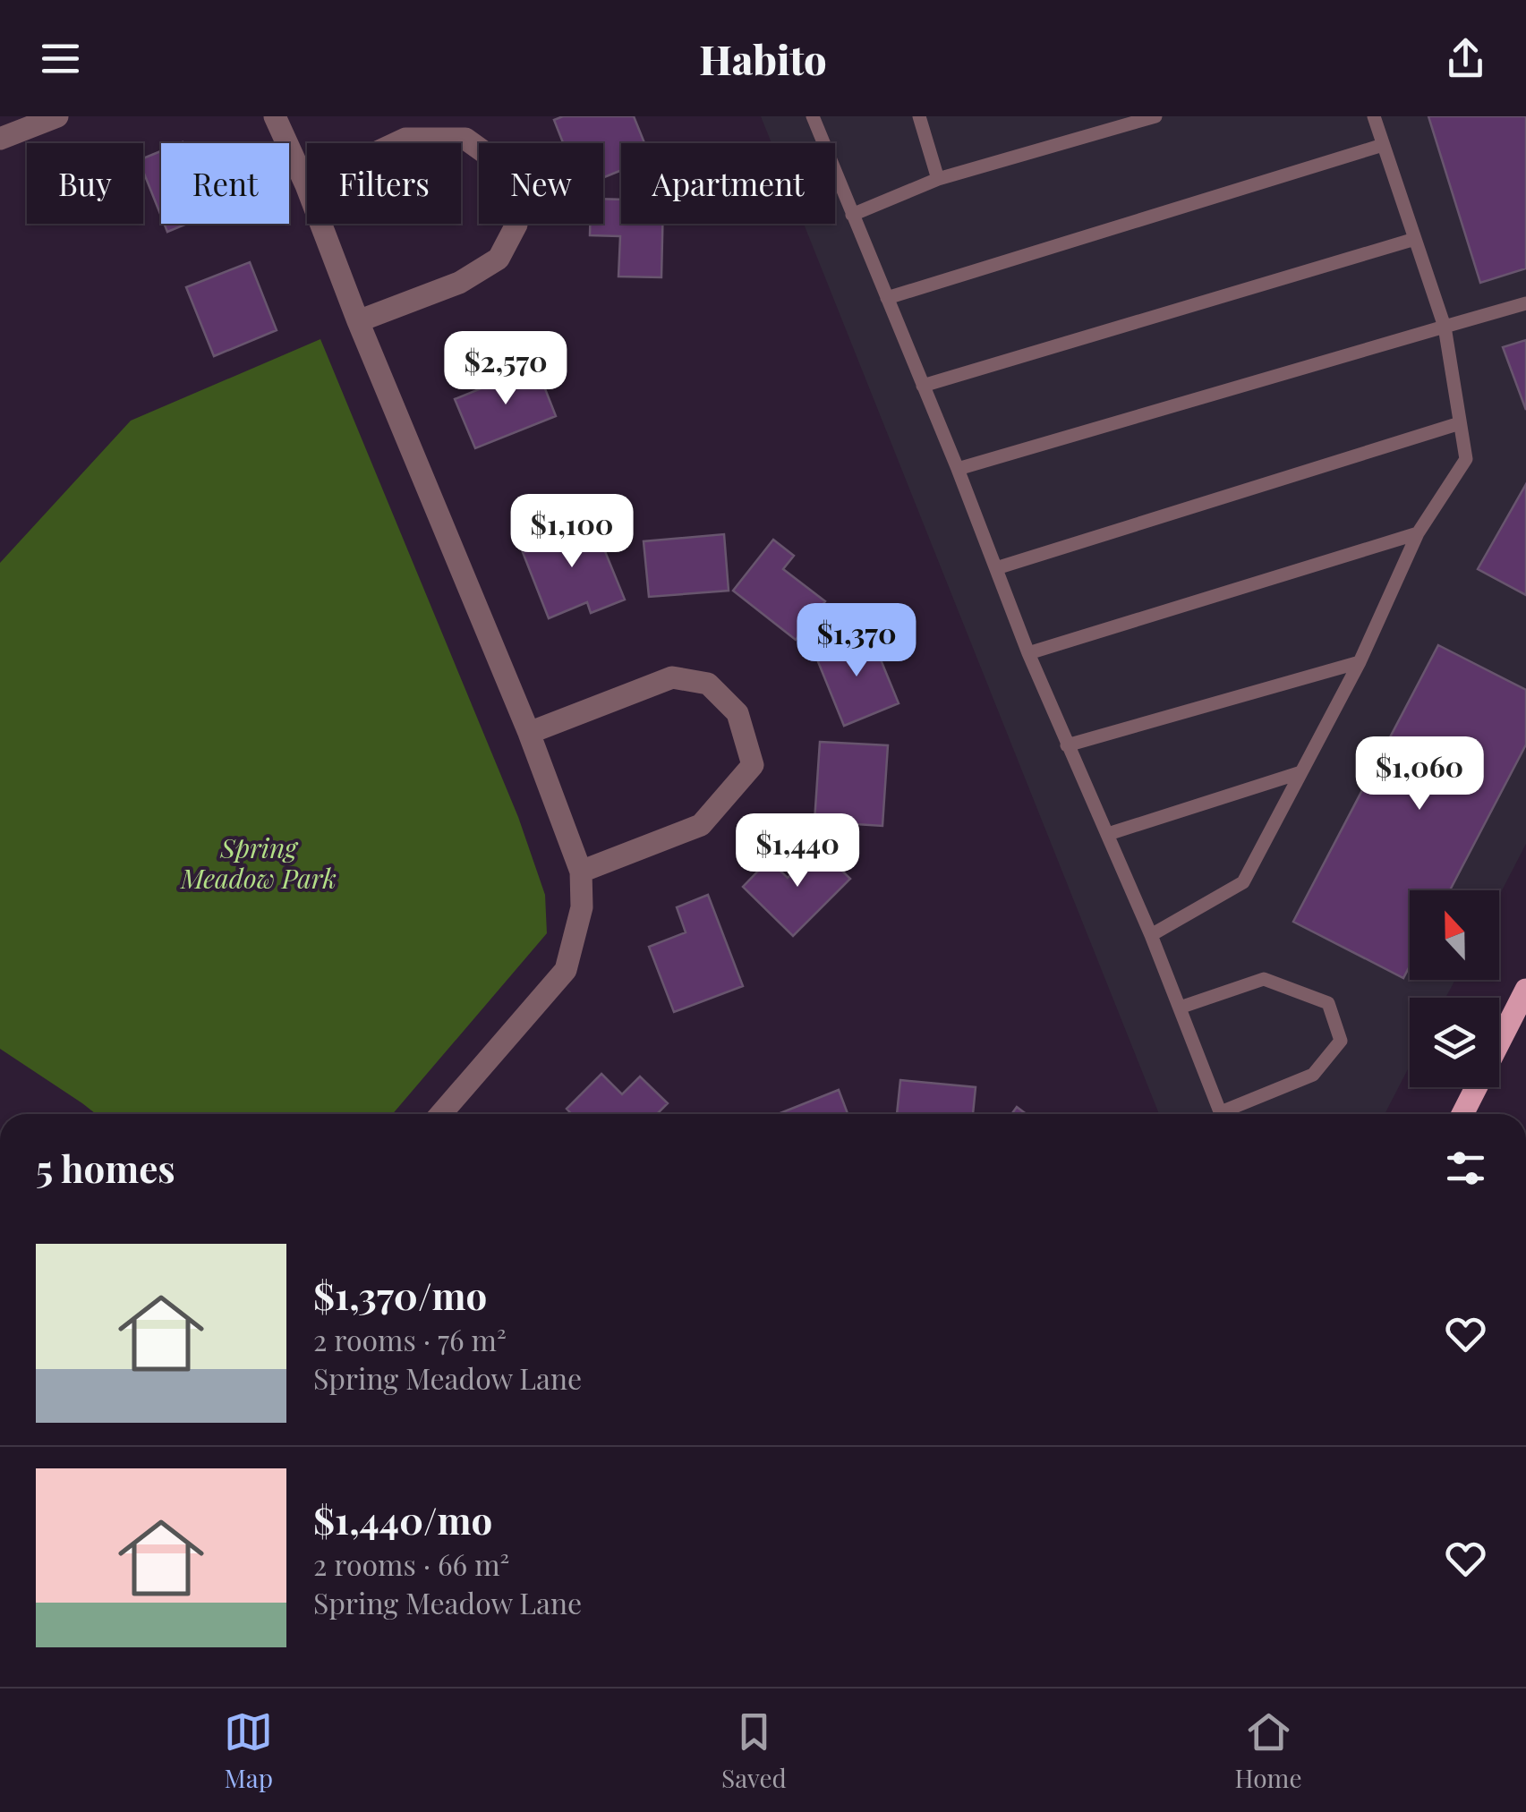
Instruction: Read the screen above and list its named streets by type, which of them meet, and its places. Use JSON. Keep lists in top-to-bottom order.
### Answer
{
  "parks": ["Spring Meadow Park"],
  "north": "top",
  "page": {
    "header": "Habito",
    "chip": [
      "Buy",
      "Rent",
      "Filters",
      "New",
      "Apartment"
    ],
    "price": [
      "$2,570",
      "$1,100",
      "$1,370",
      "$1,060",
      "$1,440"
    ],
    "heading": "5 homes",
    "list": [
      {
        "name": "$1,370/mo",
        "note": "2 rooms · 76 m² · Spring Meadow Lane"
      },
      {
        "name": "$1,440/mo",
        "note": "2 rooms · 66 m² · Spring Meadow Lane"
      }
    ],
    "tabs": ["Map", "Saved", "Home"]
  }
}
